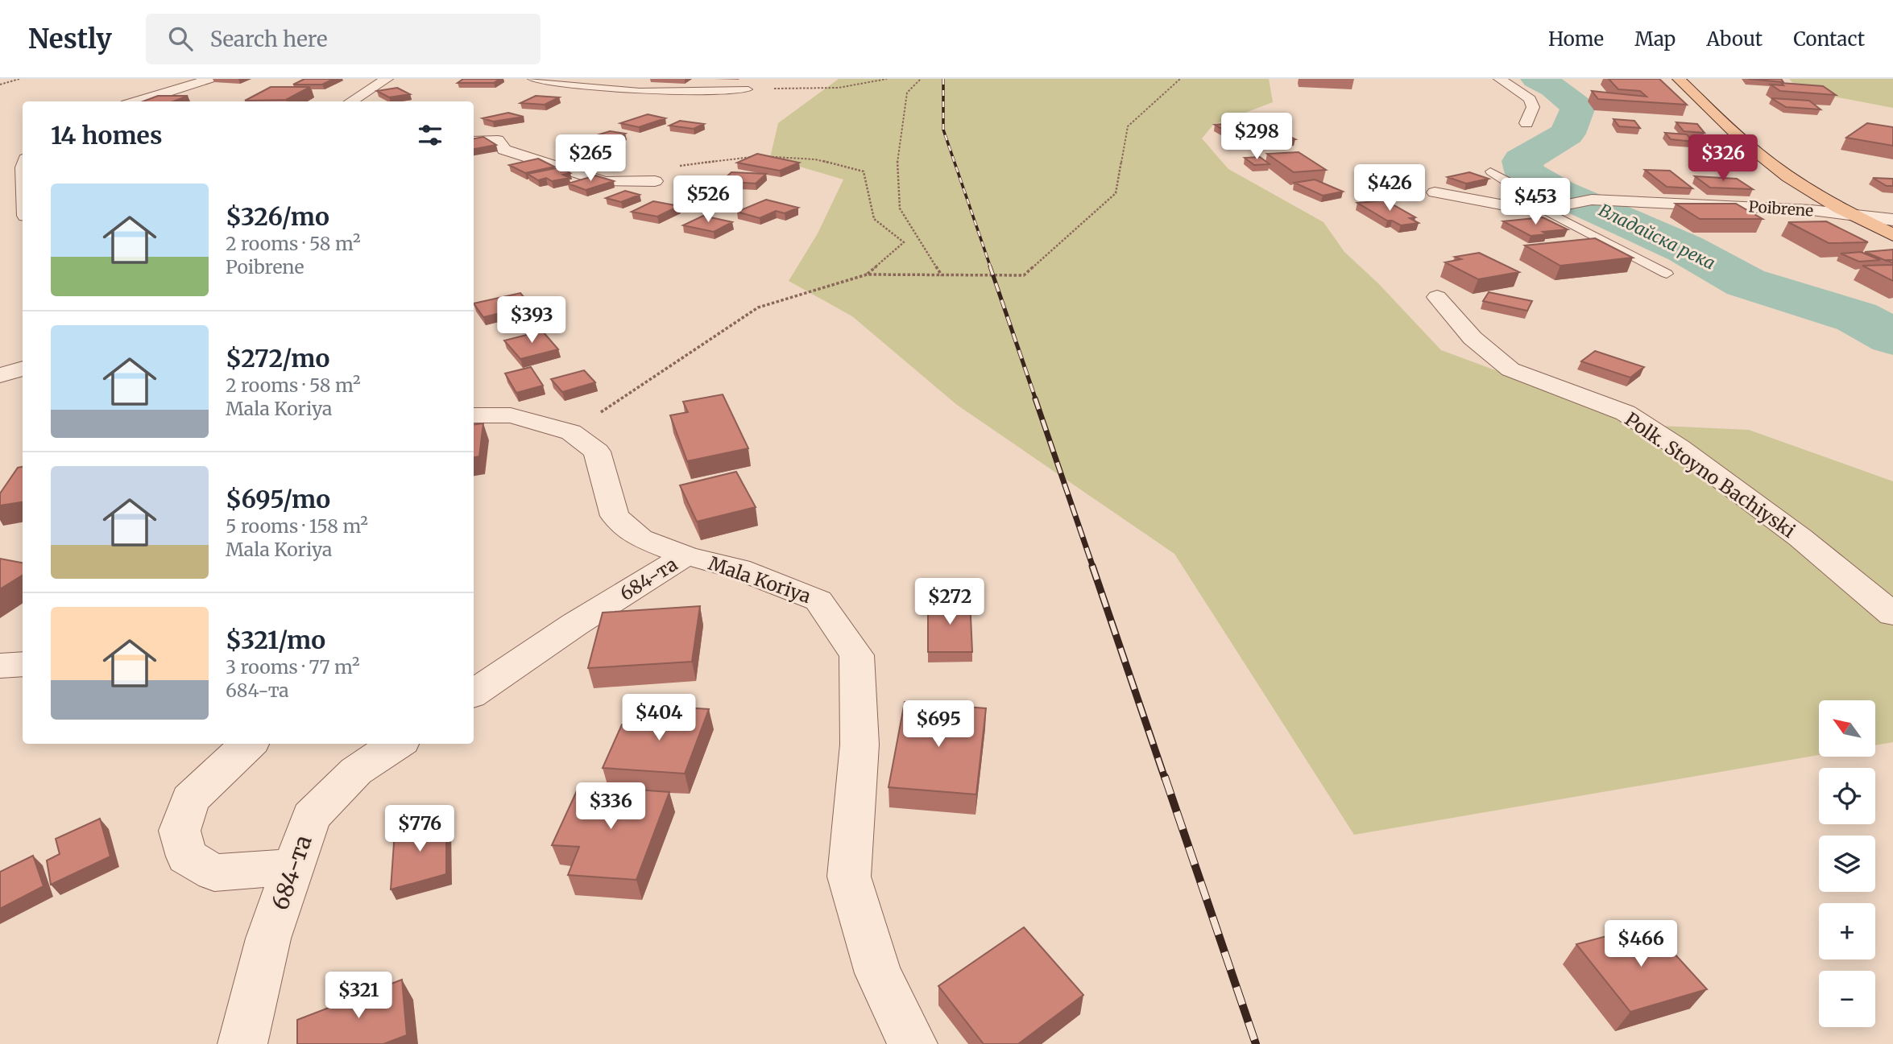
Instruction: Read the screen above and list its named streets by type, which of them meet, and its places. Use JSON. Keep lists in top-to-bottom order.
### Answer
{
  "streets": {
    "street": [
      "Poibrene",
      "Polk. Stoyno Bachiyski",
      "684-та",
      "Mala Koriya"
    ]
  },
  "crossings": [
    ["684-та", "Mala Koriya"]
  ],
  "water": ["Владайска река"],
  "north": "top left",
  "page": {
    "header": "Nestly",
    "search": "Search here",
    "nav": [
      "Home",
      "Map",
      "About",
      "Contact"
    ],
    "heading": "14 homes",
    "price": [
      "$298",
      "$265",
      "$326",
      "$426",
      "$526",
      "$453",
      "$393",
      "$272",
      "$404",
      "$695",
      "$336",
      "$776",
      "$466",
      "$321"
    ],
    "list": [
      {
        "name": "$326/mo",
        "note": "2 rooms · 58 m² · Poibrene"
      },
      {
        "name": "$272/mo",
        "note": "2 rooms · 58 m² · Mala Koriya"
      },
      {
        "name": "$695/mo",
        "note": "5 rooms · 158 m² · Mala Koriya"
      },
      {
        "name": "$321/mo",
        "note": "3 rooms · 77 m² · 684-та"
      }
    ],
    "map_buttons": ["+", "−"]
  }
}
